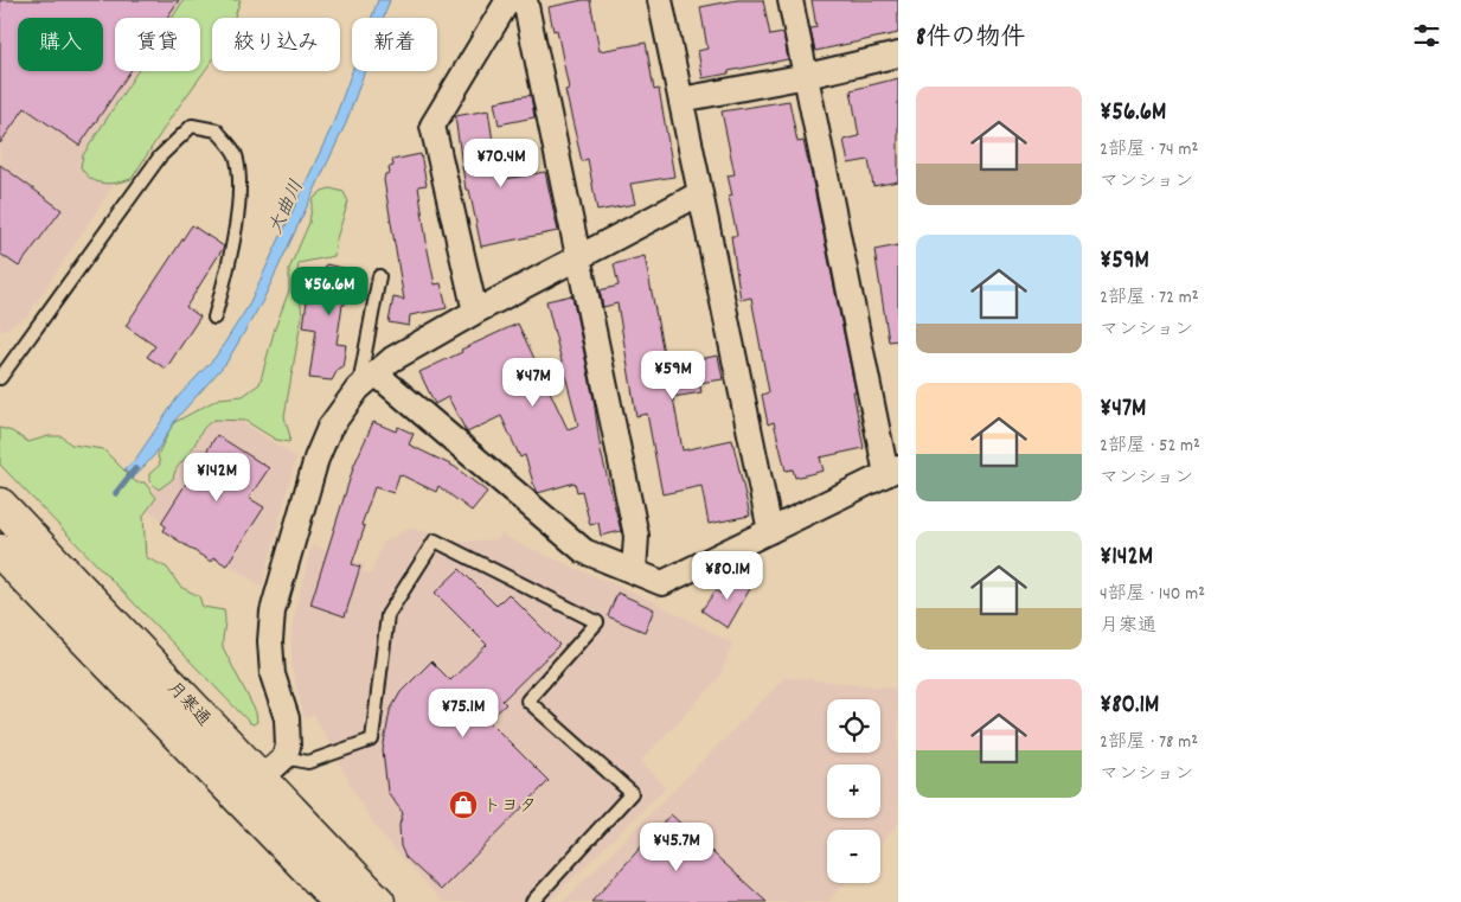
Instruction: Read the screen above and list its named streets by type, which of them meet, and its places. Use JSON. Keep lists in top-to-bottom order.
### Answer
{
  "streets": {
    "highway": ["月寒通"]
  },
  "water": ["大曲川"],
  "places": {
    "shop": ["トヨタ"]
  },
  "page": {
    "heading": "8件の物件",
    "chip": [
      "購入",
      "賃貸",
      "絞り込み",
      "新着"
    ],
    "list": [
      {
        "name": "¥56.6M",
        "note": "2部屋 · 74 m² · マンション"
      },
      {
        "name": "¥59M",
        "note": "2部屋 · 72 m² · マンション"
      },
      {
        "name": "¥47M",
        "note": "2部屋 · 52 m² · マンション"
      },
      {
        "name": "¥142M",
        "note": "4部屋 · 140 m² · 月寒通"
      },
      {
        "name": "¥80.1M",
        "note": "2部屋 · 78 m² · マンション"
      }
    ],
    "price": [
      "¥70.4M",
      "¥56.6M",
      "¥59M",
      "¥47M",
      "¥142M",
      "¥80.1M",
      "¥75.1M",
      "¥45.7M"
    ],
    "map_buttons": ["+", "−"]
  }
}
